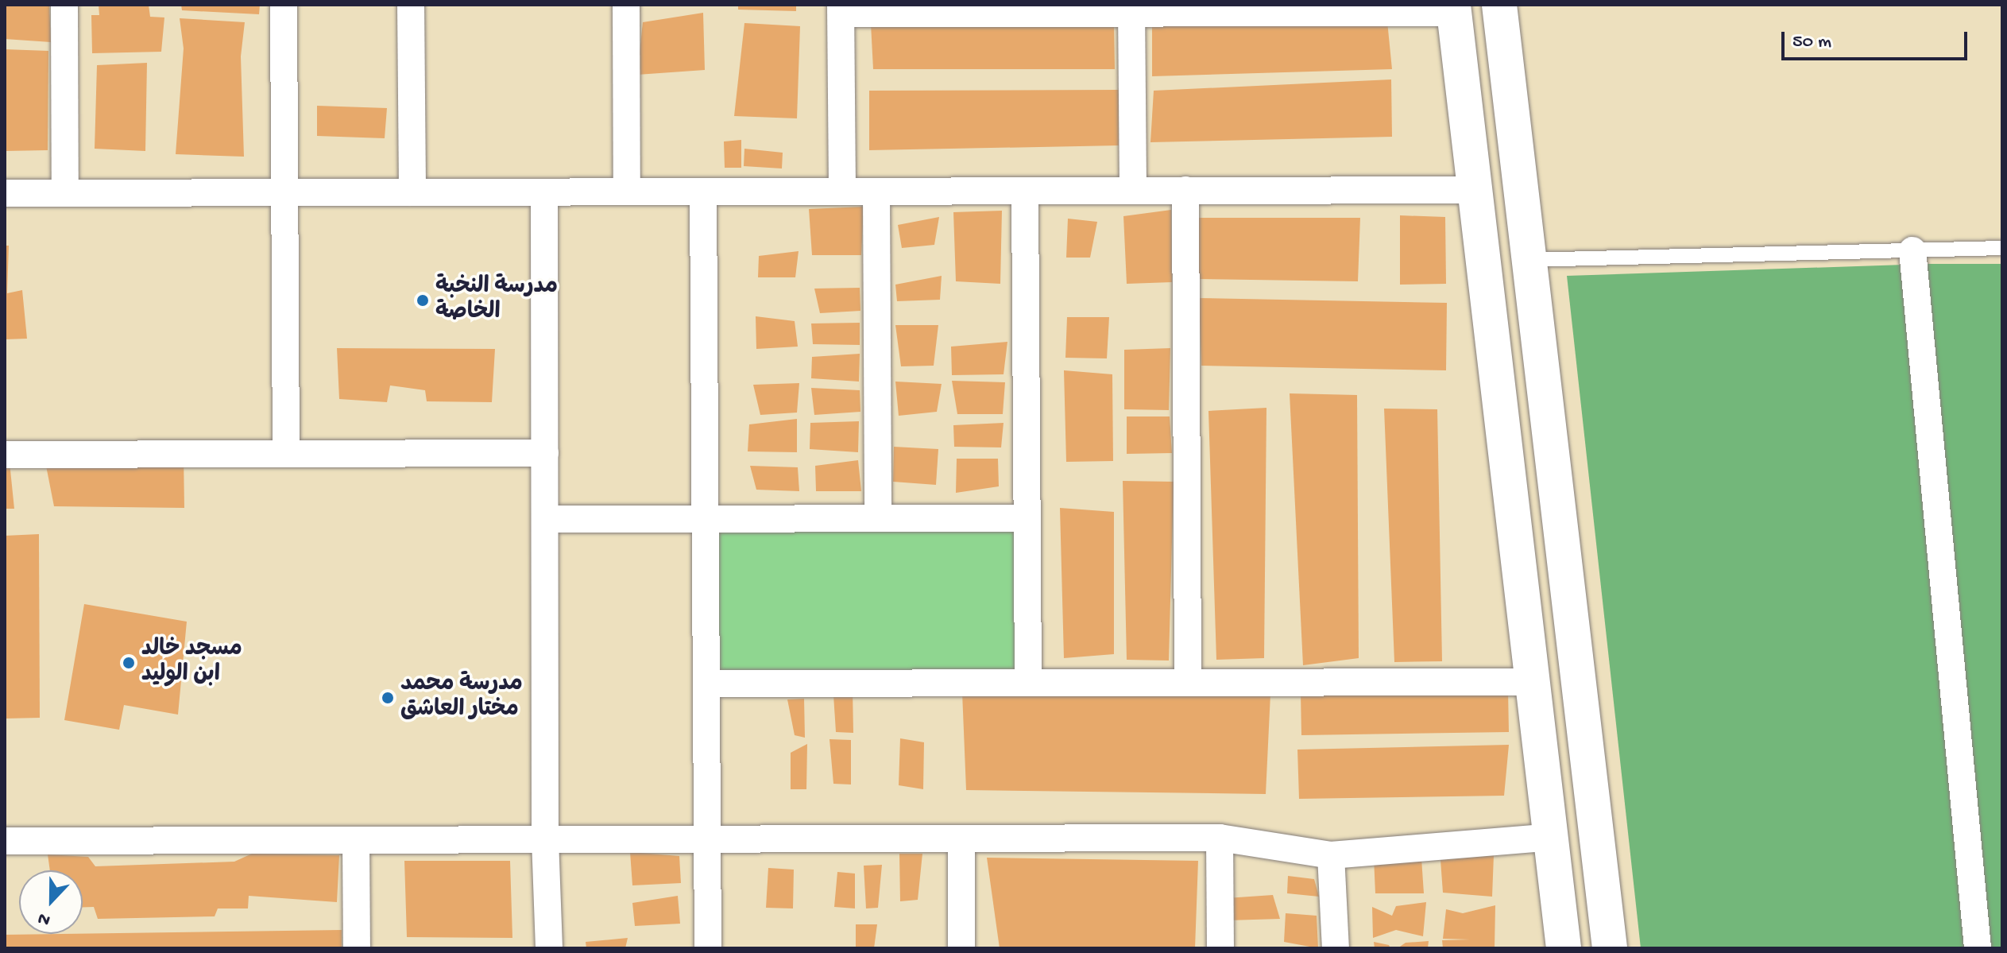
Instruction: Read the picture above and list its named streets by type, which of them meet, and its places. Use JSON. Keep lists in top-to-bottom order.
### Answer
{
  "places": ["مدرسة النخبة الخاصة", "مسجد خالد ابن الوليد", "مدرسة محمد مختار العاشق"],
  "scale_bar": "50 m",
  "north": "bottom"
}
